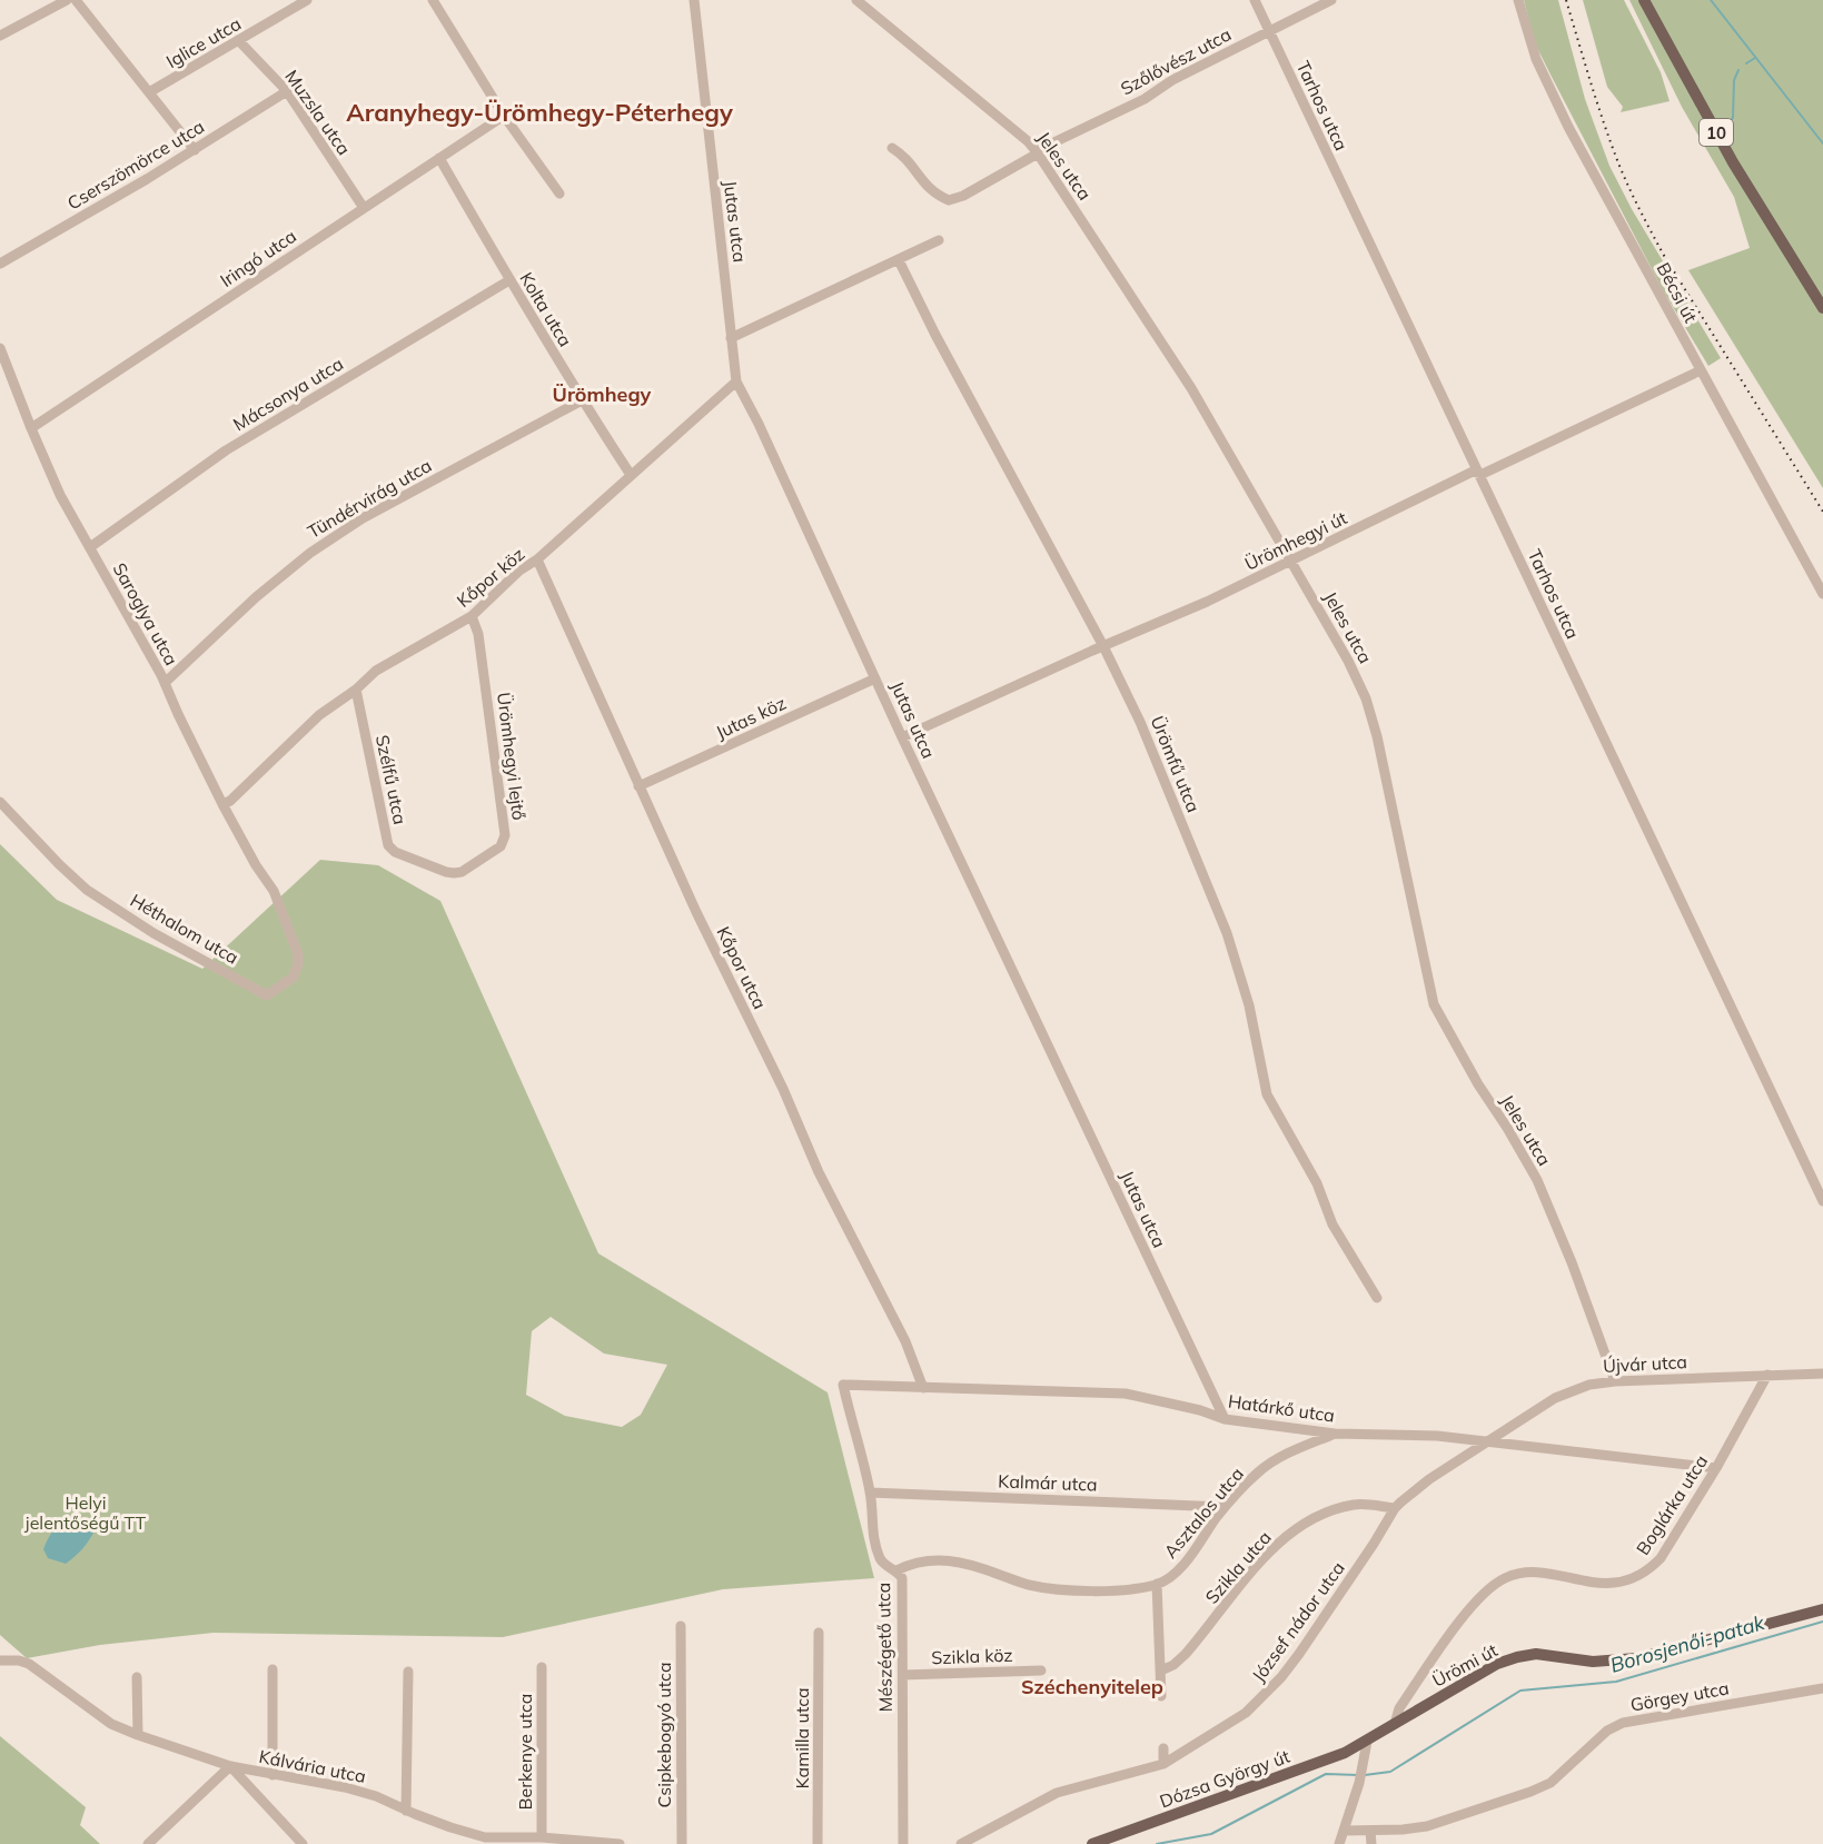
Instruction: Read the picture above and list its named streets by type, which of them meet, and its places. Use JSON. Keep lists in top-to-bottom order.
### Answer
{
  "streets": {
    "main road": ["10", "Ürömi út", "Dózsa György út"],
    "street": [
      "Iglice utca",
      "Szőlővész utca",
      "Tarhos utca",
      "Muzsla utca",
      "Cserszömörce utca",
      "Jeles utca",
      "Jutas utca",
      "Iringó utca",
      "Bécsi út",
      "Kolta utca",
      "Mácsonya utca",
      "Tündérvirág utca",
      "Ürömhegyi út",
      "Kőpor köz",
      "Saroglya utca",
      "Jutas köz",
      "Ürömhegyi lejtő",
      "Ürömfű utca",
      "Szélfű utca",
      "Héthalom utca",
      "Kőpor utca",
      "Újvár utca",
      "Határkő utca",
      "Kalmár utca",
      "Boglárka utca",
      "Asztalos utca",
      "Szikla utca",
      "József nádor utca",
      "Mészégető utca",
      "Szikla köz",
      "Görgey utca",
      "Csipkebogyó utca",
      "Kamilla utca",
      "Berkenye utca",
      "Kálvária utca"
    ]
  },
  "crossings": [
    ["Iglice utca", "Muzsla utca"],
    ["Szőlővész utca", "Tarhos utca"],
    ["Szőlővész utca", "Jeles utca"],
    ["Tarhos utca", "Ürömhegyi út"],
    ["Muzsla utca", "Cserszömörce utca"],
    ["Muzsla utca", "Iringó utca"],
    ["Jeles utca", "Ürömhegyi út"],
    ["Jeles utca", "Újvár utca"],
    ["Jutas utca", "Ürömhegyi út"],
    ["Jutas utca", "Kőpor köz"],
    ["Jutas utca", "Jutas köz"],
    ["Jutas utca", "Határkő utca"],
    ["Iringó utca", "Kolta utca"],
    ["Iringó utca", "Saroglya utca"],
    ["Bécsi út", "Ürömhegyi út"],
    ["Kolta utca", "Mácsonya utca"],
    ["Kolta utca", "Tündérvirág utca"],
    ["Kolta utca", "Kőpor köz"],
    ["Mácsonya utca", "Saroglya utca"],
    ["Tündérvirág utca", "Saroglya utca"],
    ["Ürömhegyi út", "Ürömfű utca"],
    ["Kőpor köz", "Saroglya utca"],
    ["Kőpor köz", "Ürömhegyi lejtő"],
    ["Kőpor köz", "Szélfű utca"],
    ["Kőpor köz", "Kőpor utca"],
    ["Saroglya utca", "Héthalom utca"],
    ["Jutas köz", "Kőpor utca"],
    ["Ürömhegyi lejtő", "Szélfű utca"],
    ["Kőpor utca", "Határkő utca"],
    ["Újvár utca", "Határkő utca"],
    ["Újvár utca", "Boglárka utca"],
    ["Újvár utca", "József nádor utca"],
    ["Határkő utca", "Boglárka utca"],
    ["Határkő utca", "Asztalos utca"],
    ["Határkő utca", "József nádor utca"],
    ["Határkő utca", "Mészégető utca"],
    ["Kalmár utca", "Asztalos utca"],
    ["Kalmár utca", "Mészégető utca"],
    ["Boglárka utca", "Ürömi út"],
    ["Asztalos utca", "Mészégető utca"],
    ["Szikla utca", "József nádor utca"],
    ["Mészégető utca", "Szikla köz"],
    ["Ürömi út", "Dózsa György út"],
    ["Berkenye utca", "Kálvária utca"]
  ],
  "districts": ["Aranyhegy-Ürömhegy-Péterhegy", "Ürömhegy", "Széchenyitelep"],
  "water": ["Borosjenői-patak"],
  "parks": ["Helyi jelentőségű TT"]
}
